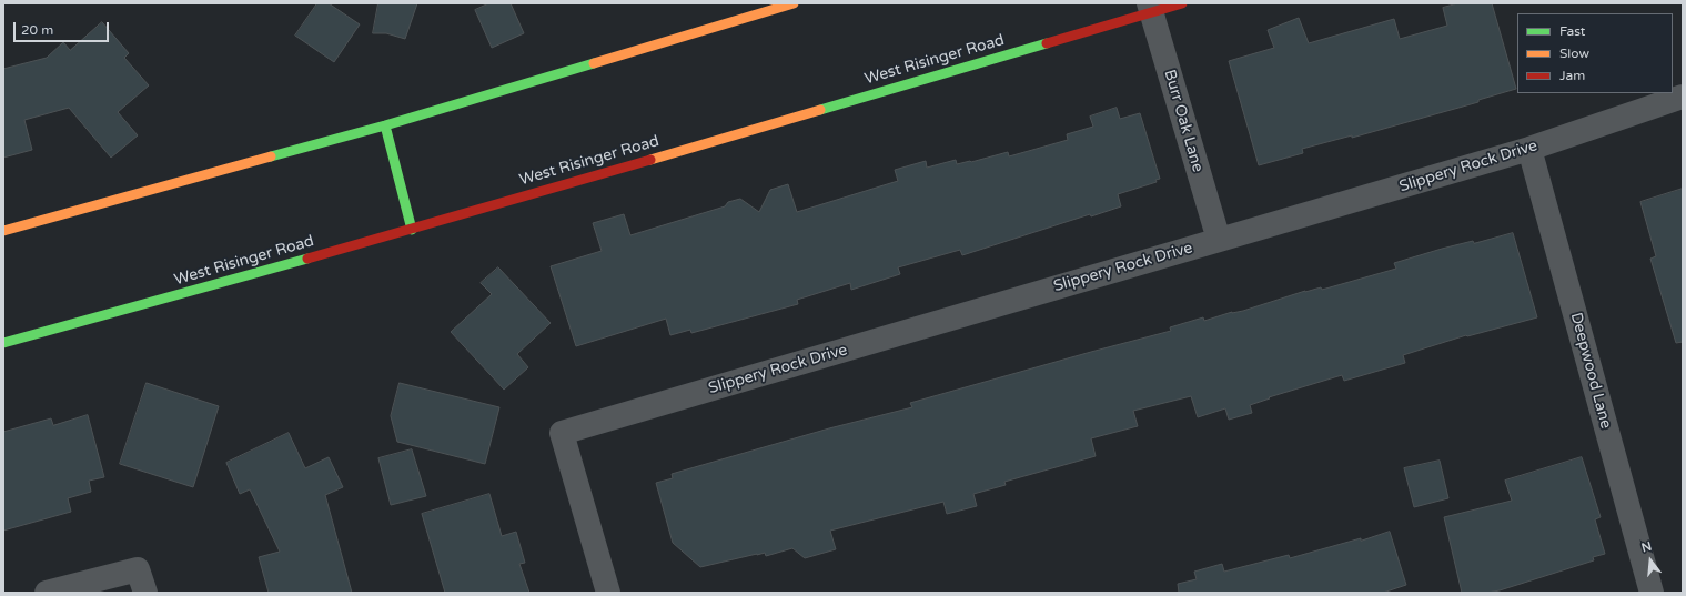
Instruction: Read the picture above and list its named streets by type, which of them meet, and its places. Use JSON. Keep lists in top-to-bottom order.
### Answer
{
  "streets": {
    "main road": ["West Risinger Road"],
    "street": ["Burr Oak Lane", "Slippery Rock Drive", "Deepwood Lane"]
  },
  "crossings": [
    ["West Risinger Road", "Burr Oak Lane"],
    ["Burr Oak Lane", "Slippery Rock Drive"],
    ["Slippery Rock Drive", "Deepwood Lane"]
  ],
  "legend": ["Fast", "Slow", "Jam"],
  "scale_bar": "20 m",
  "north": "top"
}
